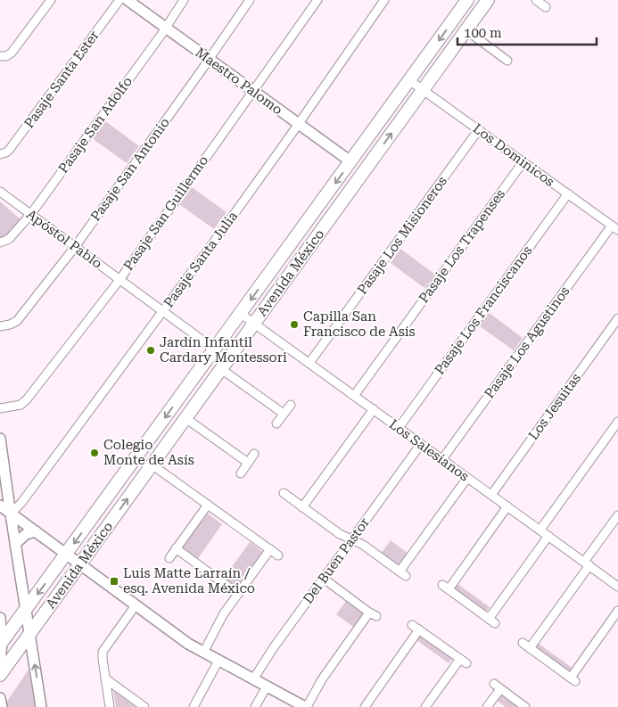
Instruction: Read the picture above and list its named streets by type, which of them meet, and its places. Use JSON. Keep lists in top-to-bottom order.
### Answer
{
  "streets": {
    "main road": ["Avenida México"],
    "street": [
      "Pasaje Santa Ester",
      "Maestro Palomo",
      "Pasaje San Adolfo",
      "Los Dominicos",
      "Pasaje San Antonio",
      "Pasaje San Guillermo",
      "Pasaje Los Misioneros",
      "Apóstol Pablo",
      "Pasaje Los Trapenses",
      "Pasaje Santa Julia",
      "Pasaje Los Franciscanos",
      "Pasaje Los Agustinos",
      "Los Jesuitas",
      "Los Salesianos",
      "Del Buen Pastor"
    ]
  },
  "crossings": [
    ["Maestro Palomo", "Pasaje San Adolfo"],
    ["Maestro Palomo", "Pasaje San Antonio"],
    ["Maestro Palomo", "Pasaje San Guillermo"],
    ["Maestro Palomo", "Pasaje Santa Julia"],
    ["Maestro Palomo", "Avenida México"],
    ["Pasaje San Adolfo", "Apóstol Pablo"],
    ["Los Dominicos", "Pasaje Los Misioneros"],
    ["Los Dominicos", "Pasaje Los Trapenses"],
    ["Los Dominicos", "Avenida México"],
    ["Los Dominicos", "Pasaje Los Franciscanos"],
    ["Los Dominicos", "Pasaje Los Agustinos"],
    ["Pasaje San Antonio", "Apóstol Pablo"],
    ["Pasaje San Guillermo", "Apóstol Pablo"],
    ["Pasaje Los Misioneros", "Los Salesianos"],
    ["Apóstol Pablo", "Pasaje Santa Julia"],
    ["Apóstol Pablo", "Avenida México"],
    ["Pasaje Los Trapenses", "Los Salesianos"],
    ["Avenida México", "Los Salesianos"],
    ["Pasaje Los Franciscanos", "Los Salesianos"],
    ["Pasaje Los Agustinos", "Los Salesianos"],
    ["Los Jesuitas", "Los Salesianos"],
    ["Los Salesianos", "Del Buen Pastor"]
  ],
  "places": {
    "other": ["Capilla San Francisco de Asís", "Jardín Infantil Cardary Montessori", "Colegio Monte de Asís"],
    "transit": ["Luis Matte Larraín / esq. Avenida México"]
  },
  "scale_bar": "100 m"
}
